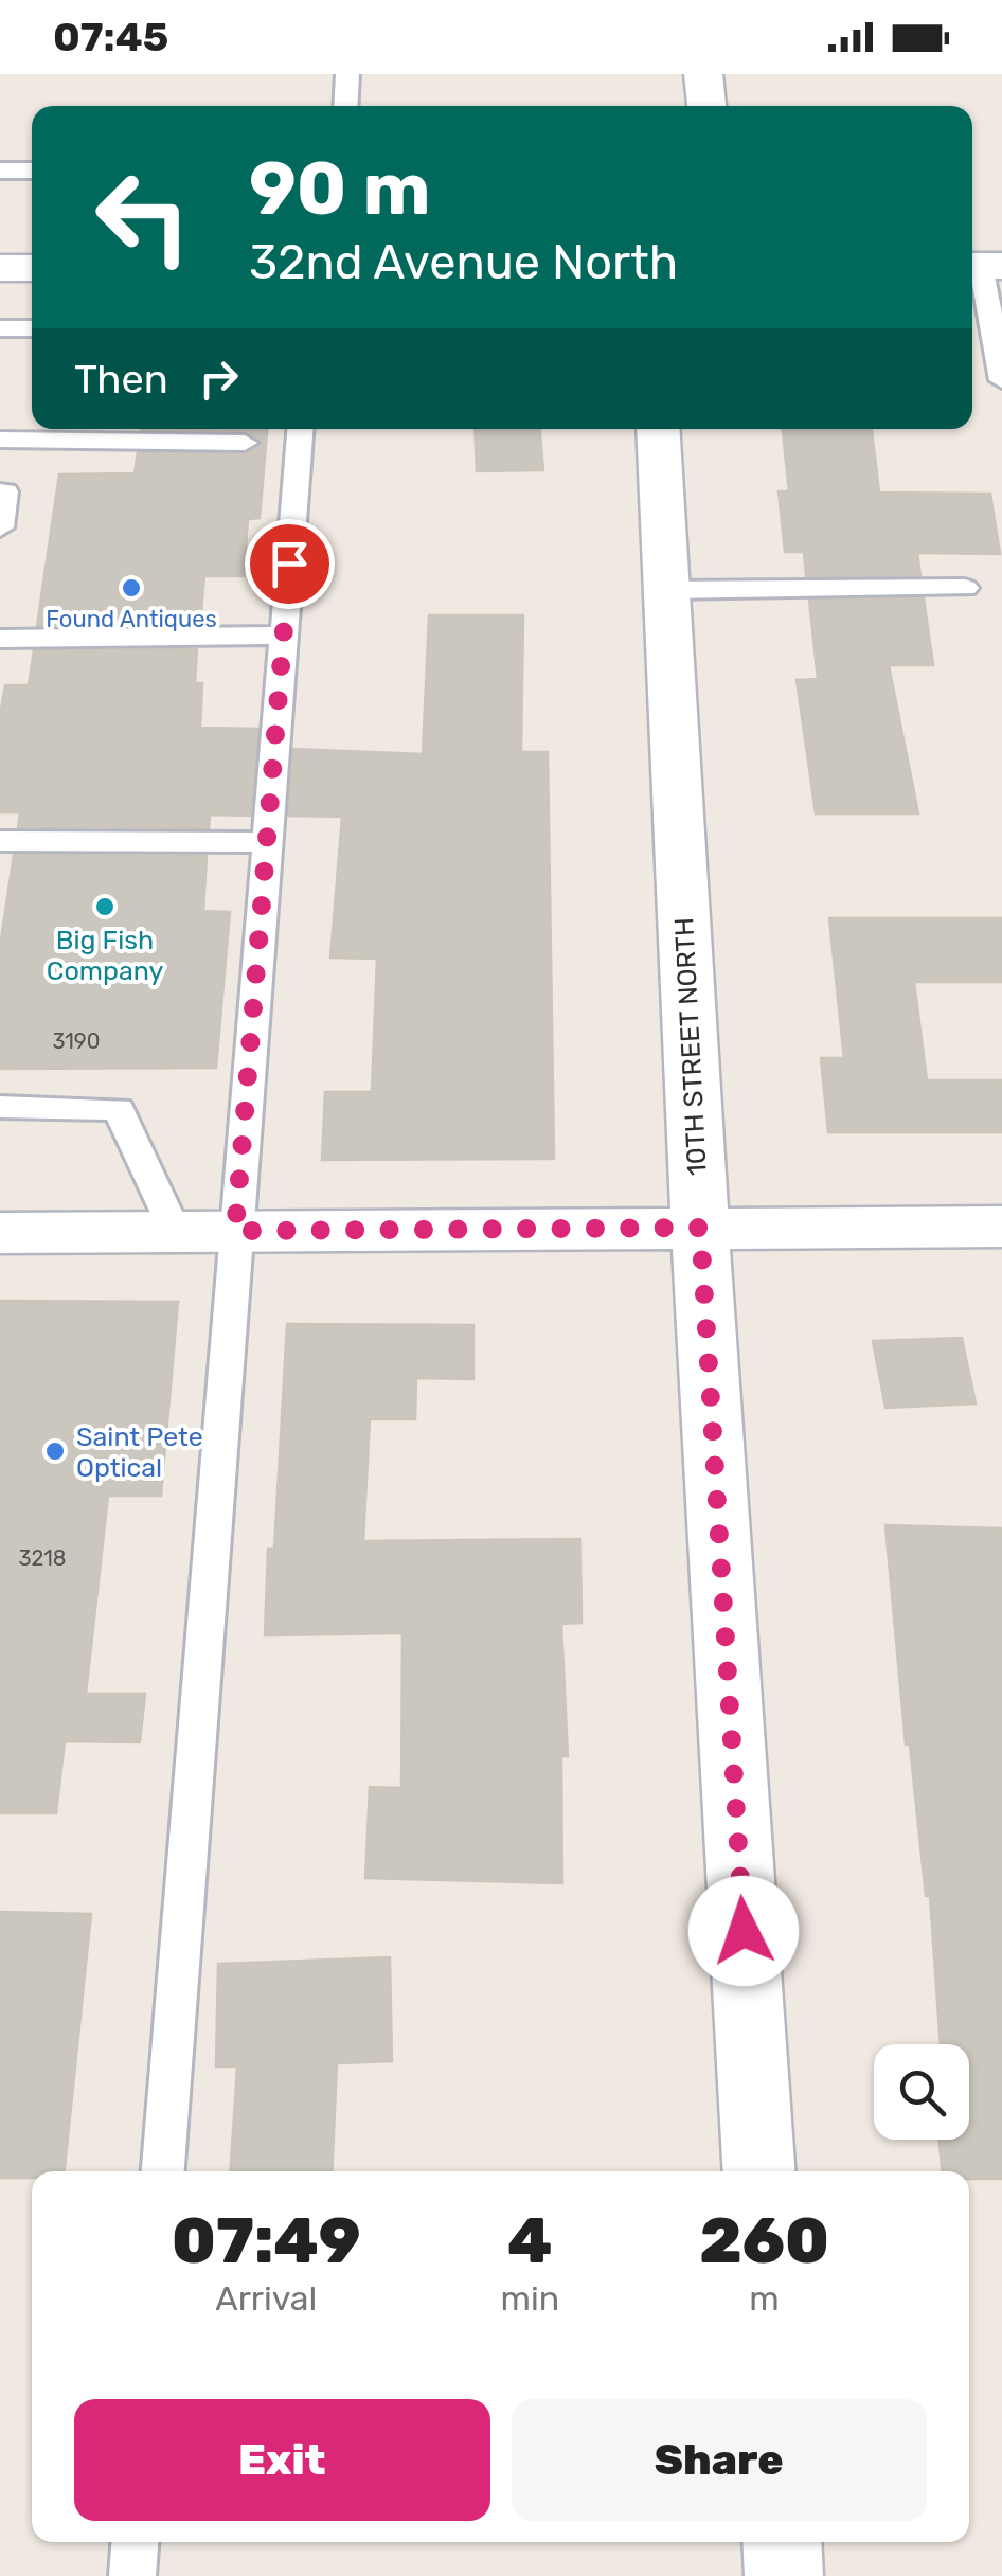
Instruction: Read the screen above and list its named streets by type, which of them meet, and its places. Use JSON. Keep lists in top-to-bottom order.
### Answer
{
  "streets": {
    "street": ["10TH STREET NORTH"]
  },
  "places": ["Found Antiques", "Big Fish Company", "Saint Pete Optical"],
  "house_numbers": ["3190", "3218"],
  "page": {
    "status": "07:45",
    "turn": ["90 m", "32nd Avenue North"],
    "then": "Then",
    "eta": [
      "07:49",
      "Arrival",
      "4",
      "min",
      "260",
      "m"
    ],
    "buttons": ["Exit", "Share"]
  }
}
